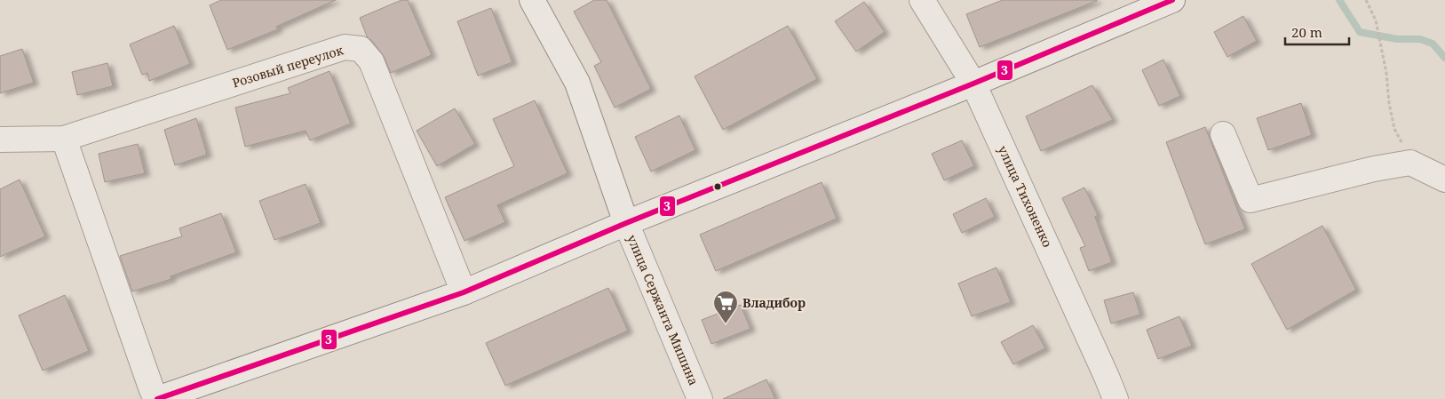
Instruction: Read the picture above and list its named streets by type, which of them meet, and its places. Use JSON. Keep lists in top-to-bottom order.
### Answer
{
  "streets": {
    "street": ["Розовый переулок", "улица Тихоненко", "улица Сержанта Мишина"]
  },
  "places": {
    "supermarket": ["Владибор"]
  },
  "lines": ["transit line 3"],
  "scale_bar": "20 m"
}
